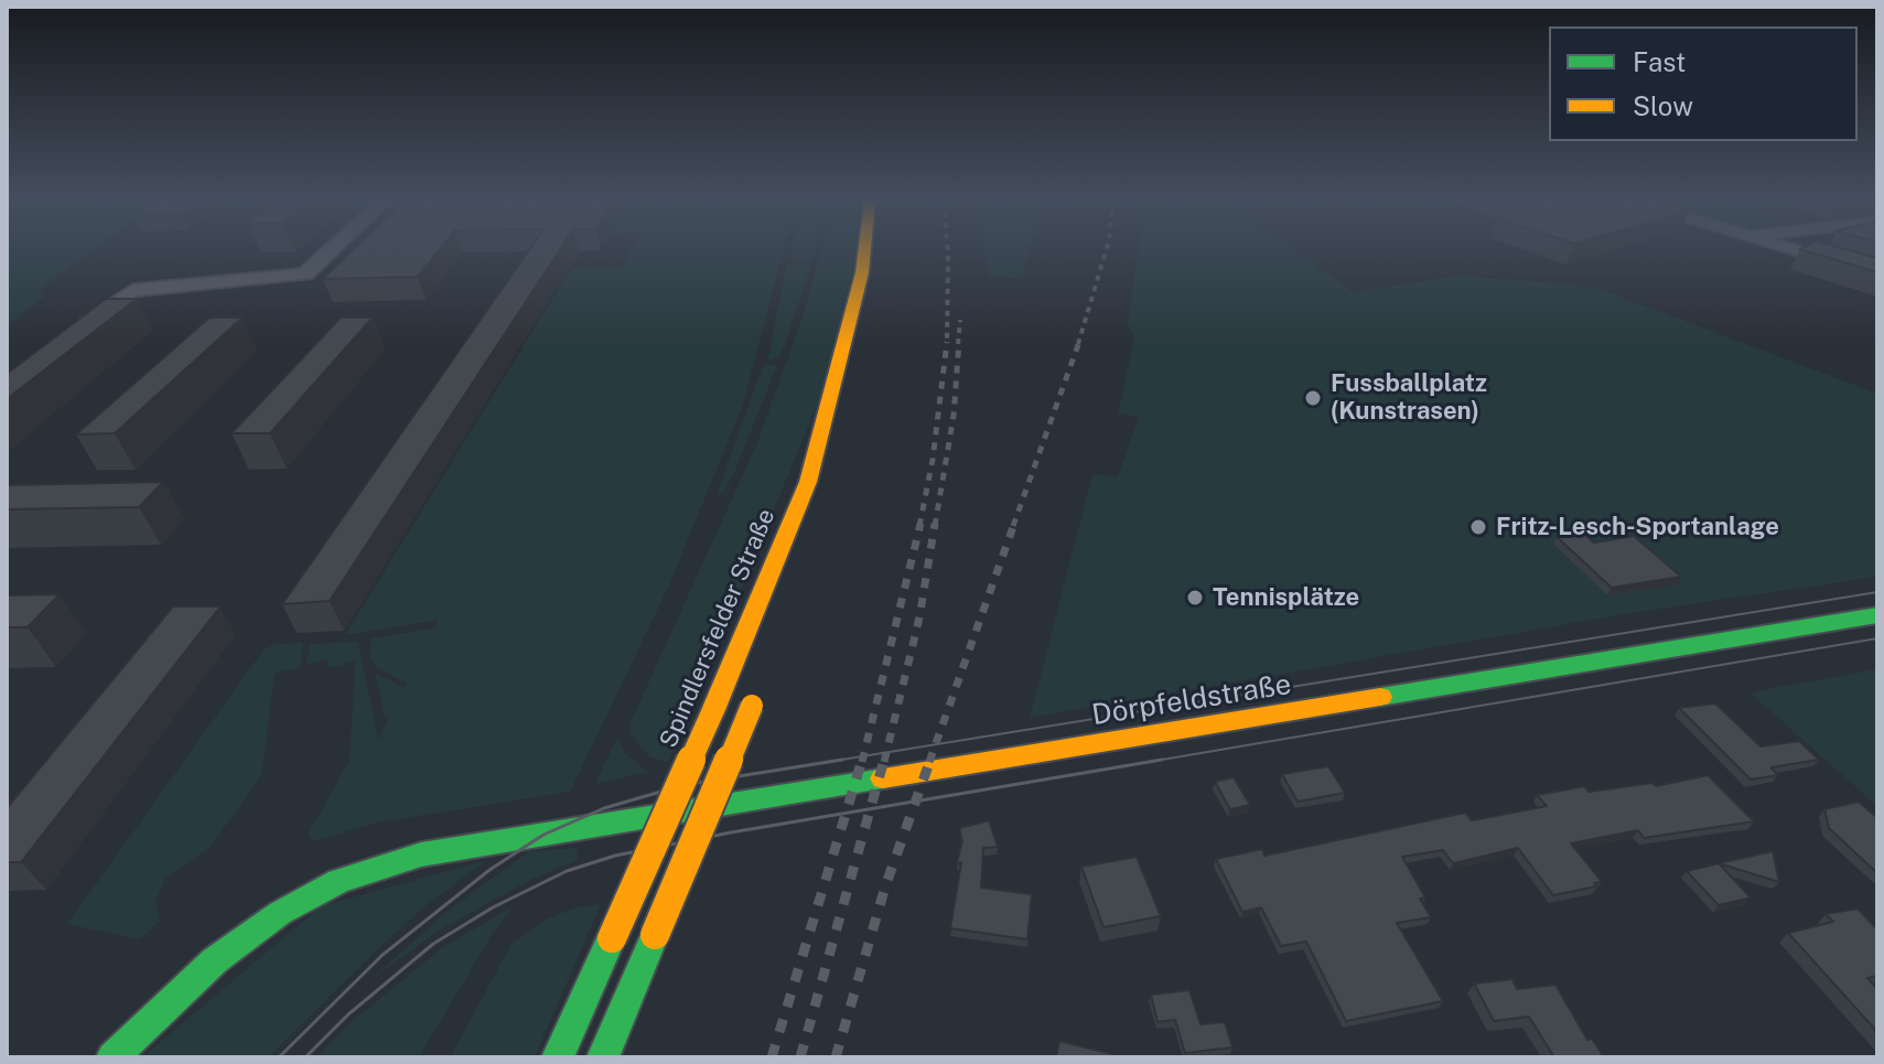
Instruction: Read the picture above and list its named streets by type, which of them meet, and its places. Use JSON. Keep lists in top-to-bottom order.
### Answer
{
  "streets": {
    "main road": ["Spindlersfelder Straße", "Dörpfeldstraße"]
  },
  "places": ["Fussballplatz (Kunstrasen)", "Fritz-Lesch-Sportanlage", "Tennisplätze"],
  "legend": ["Fast", "Slow"]
}
